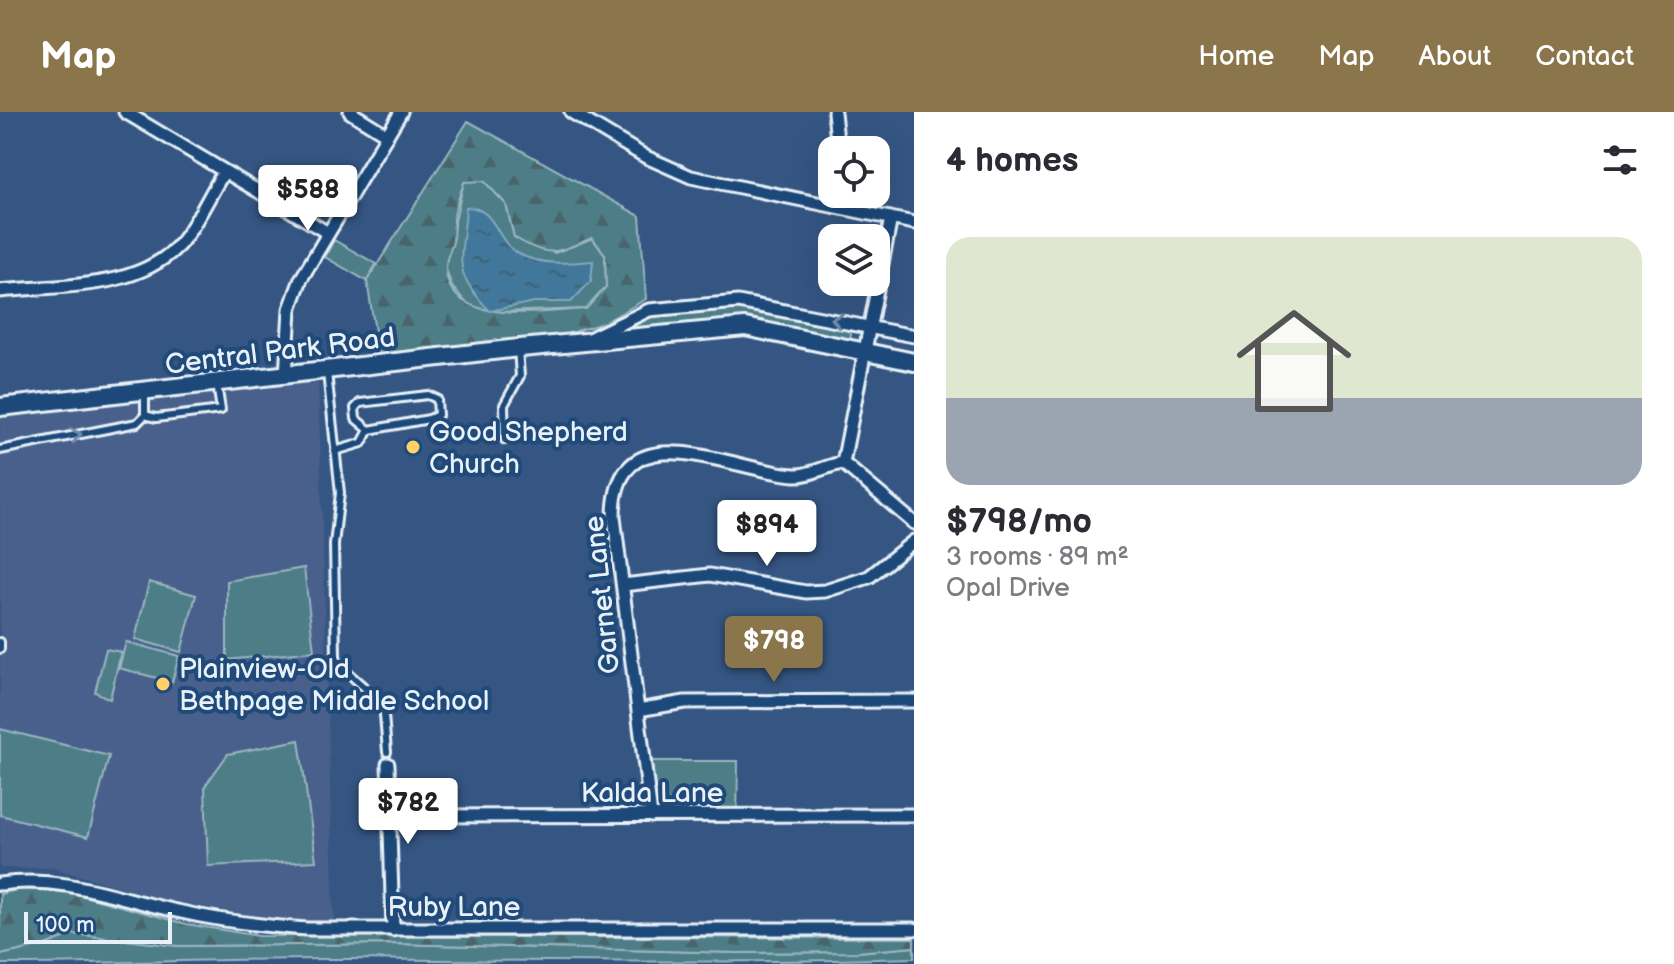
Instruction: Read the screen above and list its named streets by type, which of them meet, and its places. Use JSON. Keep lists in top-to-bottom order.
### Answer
{
  "streets": {
    "street": [
      "Central Park Road",
      "Garnet Lane",
      "Kalda Lane",
      "Ruby Lane"
    ]
  },
  "crossings": [
    ["Garnet Lane", "Kalda Lane"]
  ],
  "places": ["Good Shepherd Church", "Plainview-Old Bethpage Middle School"],
  "scale_bar": "100 m",
  "page": {
    "header": "Map",
    "nav": [
      "Home",
      "Map",
      "About",
      "Contact"
    ],
    "heading": "4 homes",
    "price": [
      "$588",
      "$894",
      "$798",
      "$782"
    ],
    "list": [
      {
        "name": "$798/mo",
        "note": "3 rooms · 89 m² · Opal Drive"
      }
    ],
    "scale": "100 m"
  }
}
